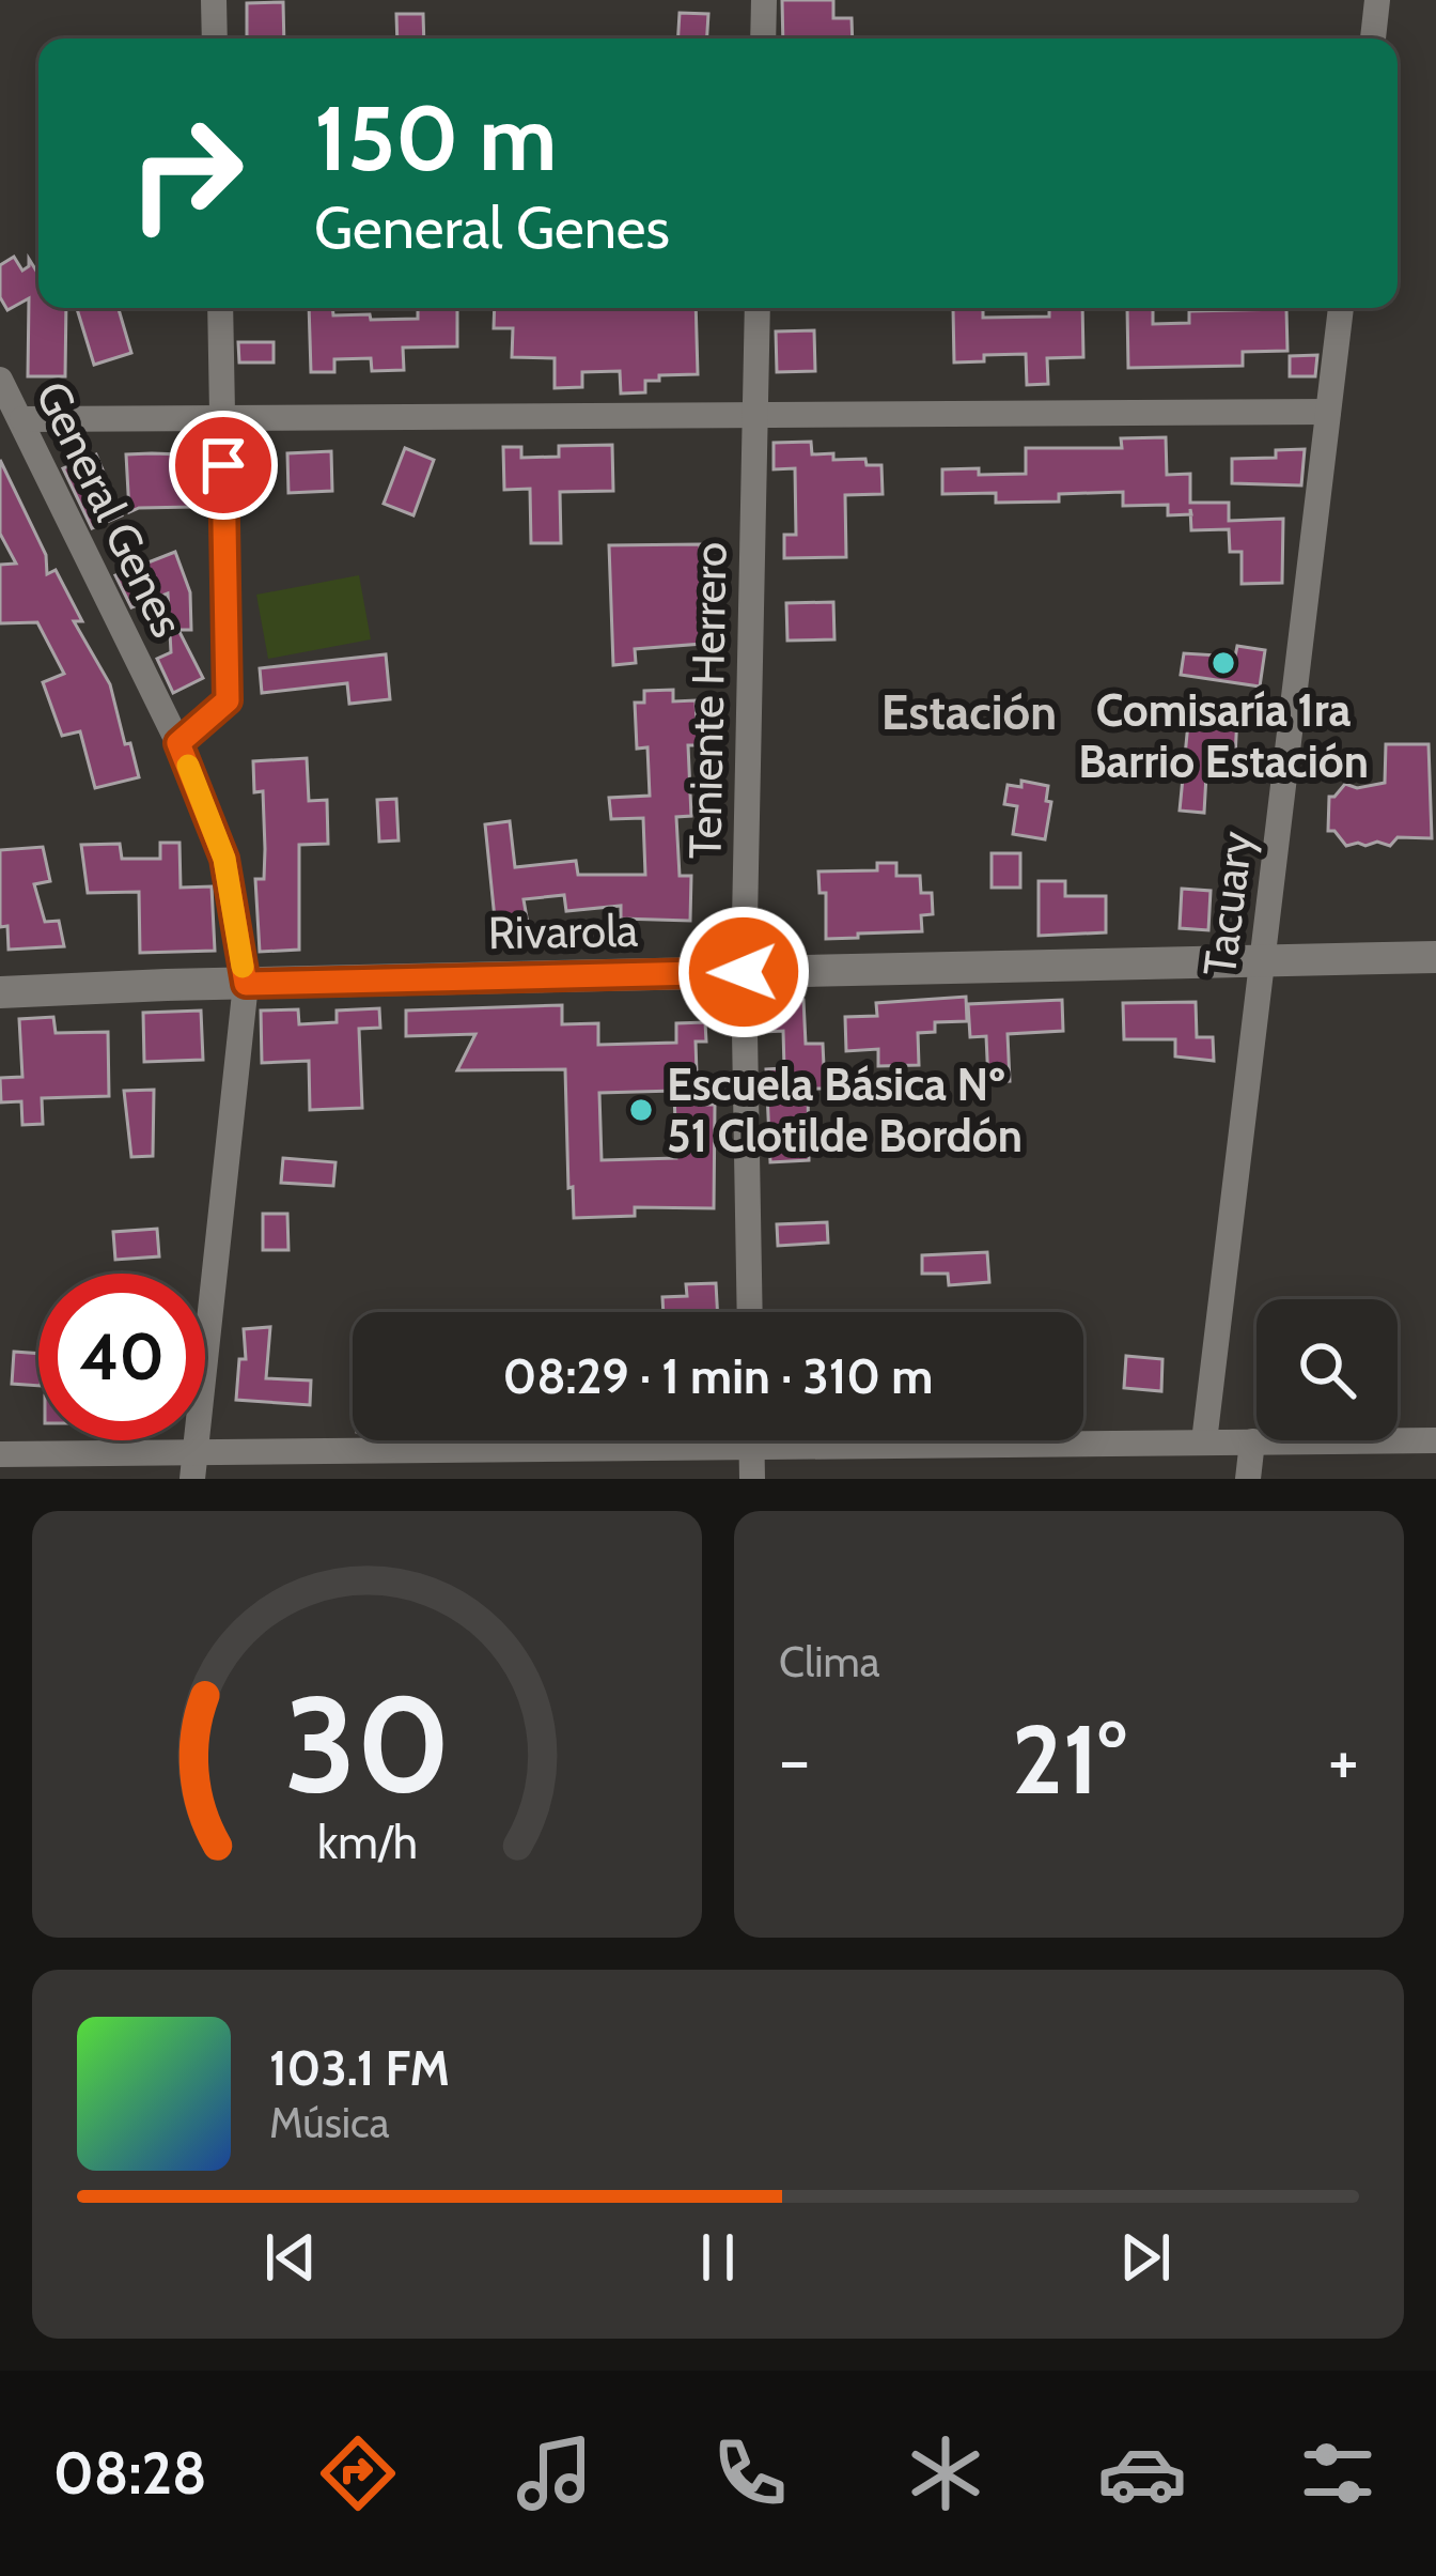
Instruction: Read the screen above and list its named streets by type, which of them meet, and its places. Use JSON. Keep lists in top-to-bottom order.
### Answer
{
  "streets": {
    "street": [
      "General Genes",
      "Teniente Herrero",
      "Tacuary",
      "Rivarola"
    ]
  },
  "crossings": [
    ["General Genes", "Rivarola"],
    ["Teniente Herrero", "Rivarola"],
    ["Tacuary", "Rivarola"]
  ],
  "districts": ["Estación"],
  "places": ["Comisaría 1ra Barrio Estación", "Escuela Básica Nº 51 Clotilde Bordón"],
  "page": {
    "turn": ["150 m", "General Genes"],
    "limit": "40",
    "trip": "08:29 · 1 min · 310 m",
    "tile": "Clima",
    "heat": ["−", "21°", "+"],
    "song": ["103.1 FM", "Música"],
    "tabs": "08:28",
    "gauge": ["30", "km/h"]
  }
}
